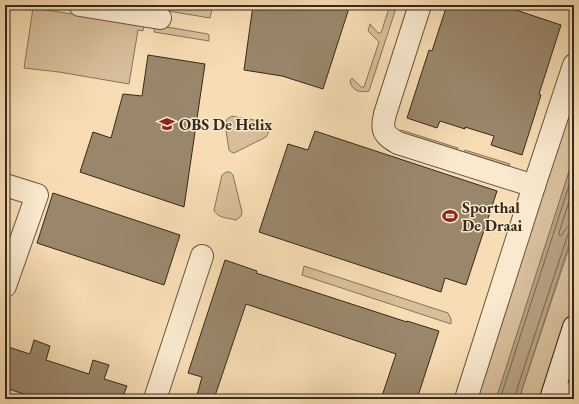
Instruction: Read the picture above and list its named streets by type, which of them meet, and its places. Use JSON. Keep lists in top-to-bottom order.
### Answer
{
  "places": {
    "school or university": ["OBS De Helix"],
    "sports": ["Sporthal De Draai"]
  }
}
